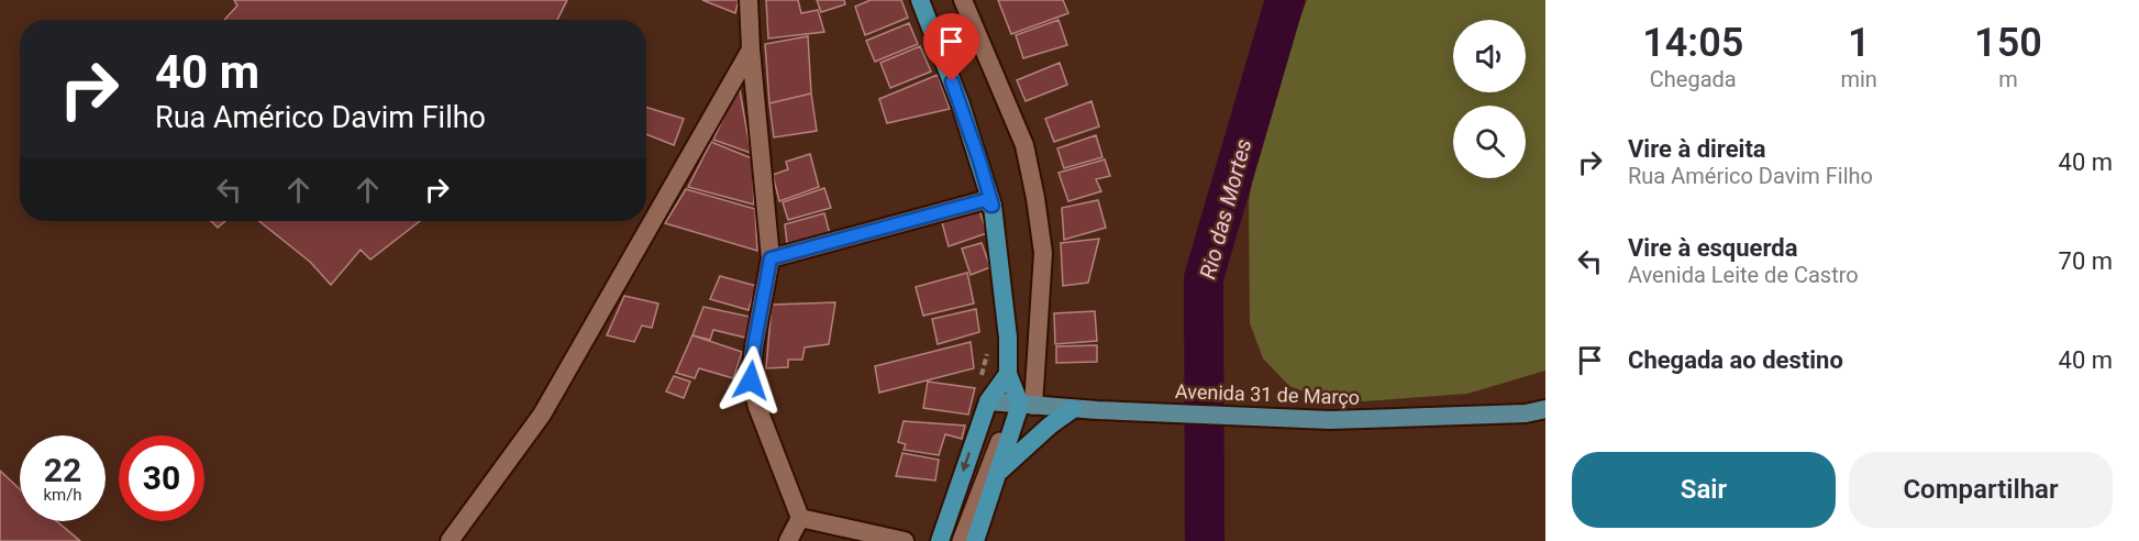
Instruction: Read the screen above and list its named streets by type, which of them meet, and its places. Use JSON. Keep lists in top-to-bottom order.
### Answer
{
  "streets": {
    "main road": ["Avenida 31 de Março"]
  },
  "water": ["Rio das Mortes"],
  "page": {
    "eta": [
      "14:05",
      "Chegada",
      "1",
      "min",
      "150",
      "m"
    ],
    "turn": ["40 m", "Rua Américo Davim Filho"],
    "list": [
      {
        "name": "Vire à direita",
        "note": "Rua Américo Davim Filho",
        "value": "40 m"
      },
      {
        "name": "Vire à esquerda",
        "note": "Avenida Leite de Castro",
        "value": "70 m"
      },
      {
        "name": "Chegada ao destino",
        "value": "40 m"
      }
    ],
    "speed": "22 km/h",
    "limit": "30",
    "buttons": ["Sair", "Compartilhar"]
  }
}
